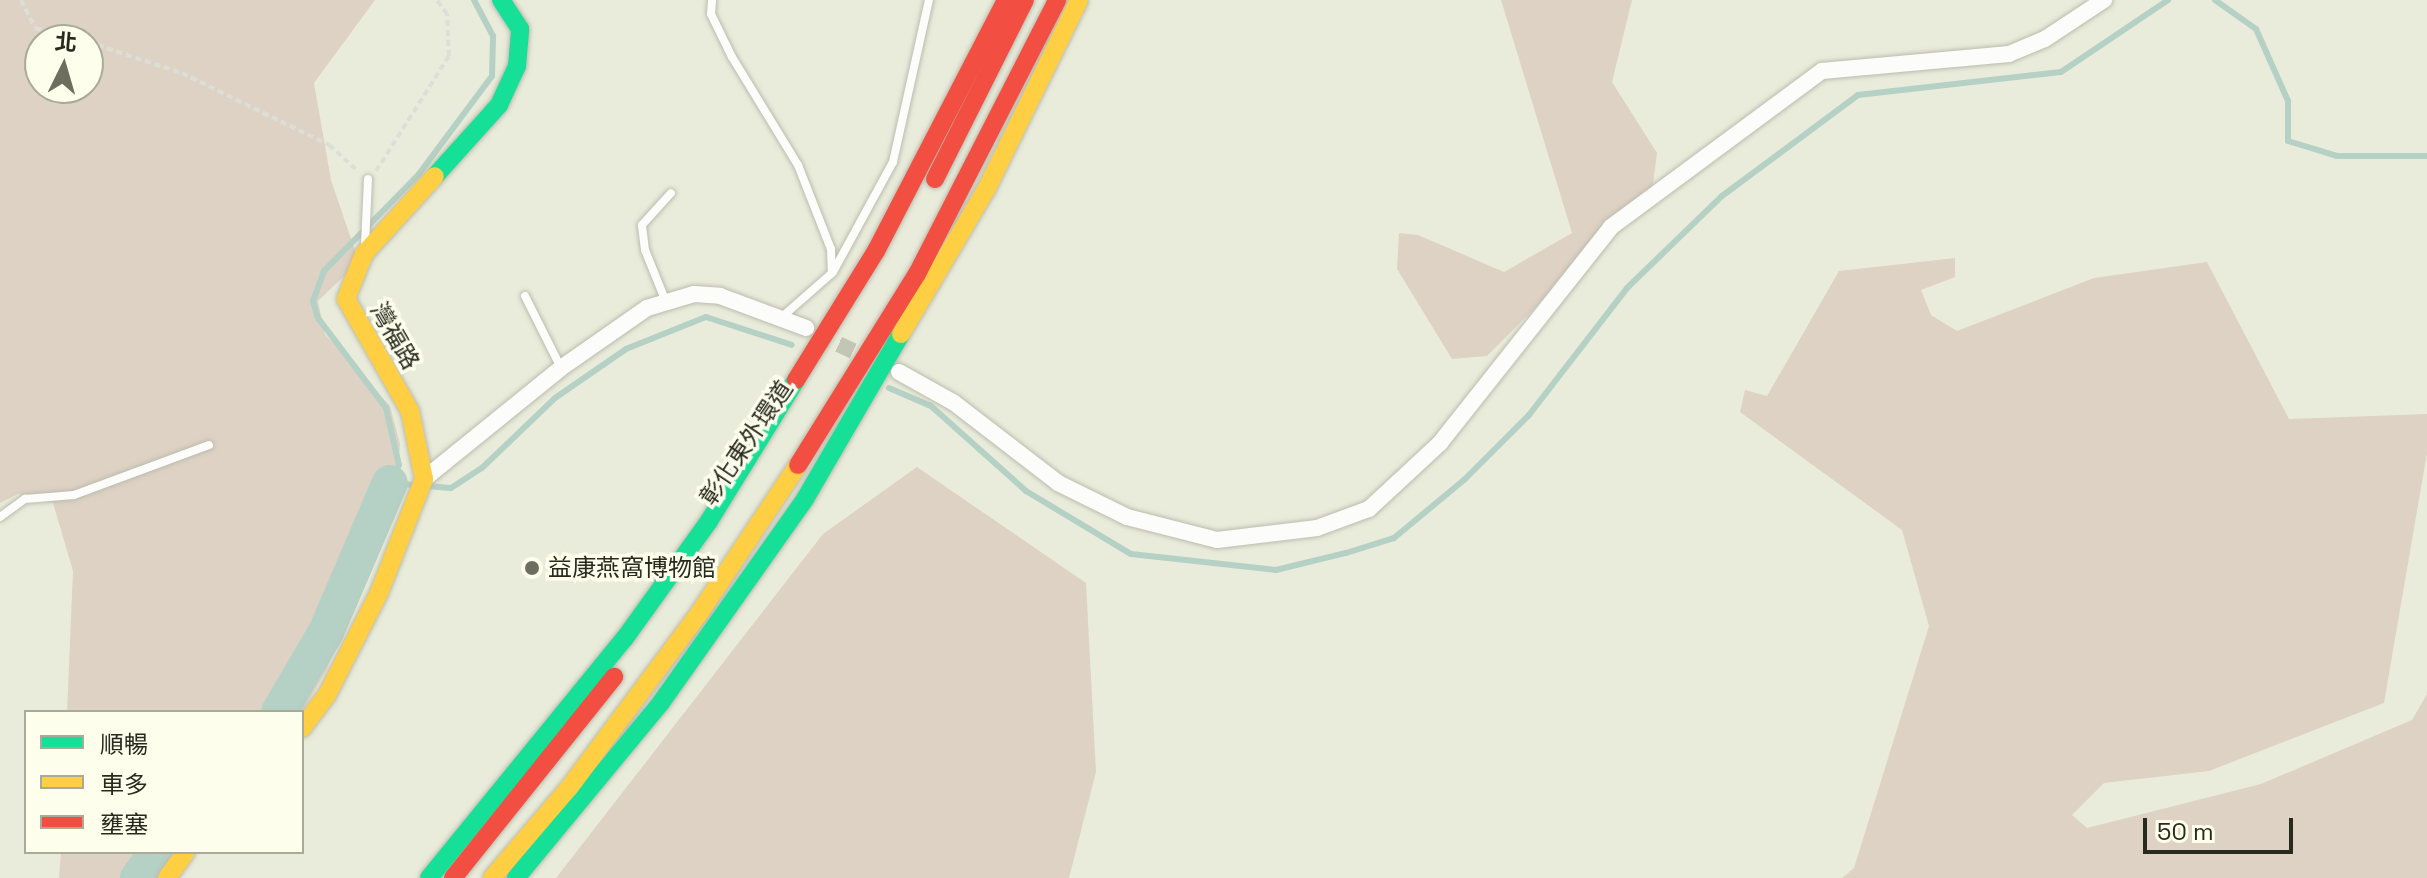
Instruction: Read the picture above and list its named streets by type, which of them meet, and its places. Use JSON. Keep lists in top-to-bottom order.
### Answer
{
  "streets": {
    "main road": ["灣福路", "彰化東外環道"]
  },
  "places": ["益康燕窩博物館"],
  "legend": ["順暢", "車多", "壅塞"],
  "scale_bar": "50 m",
  "north": "top"
}
